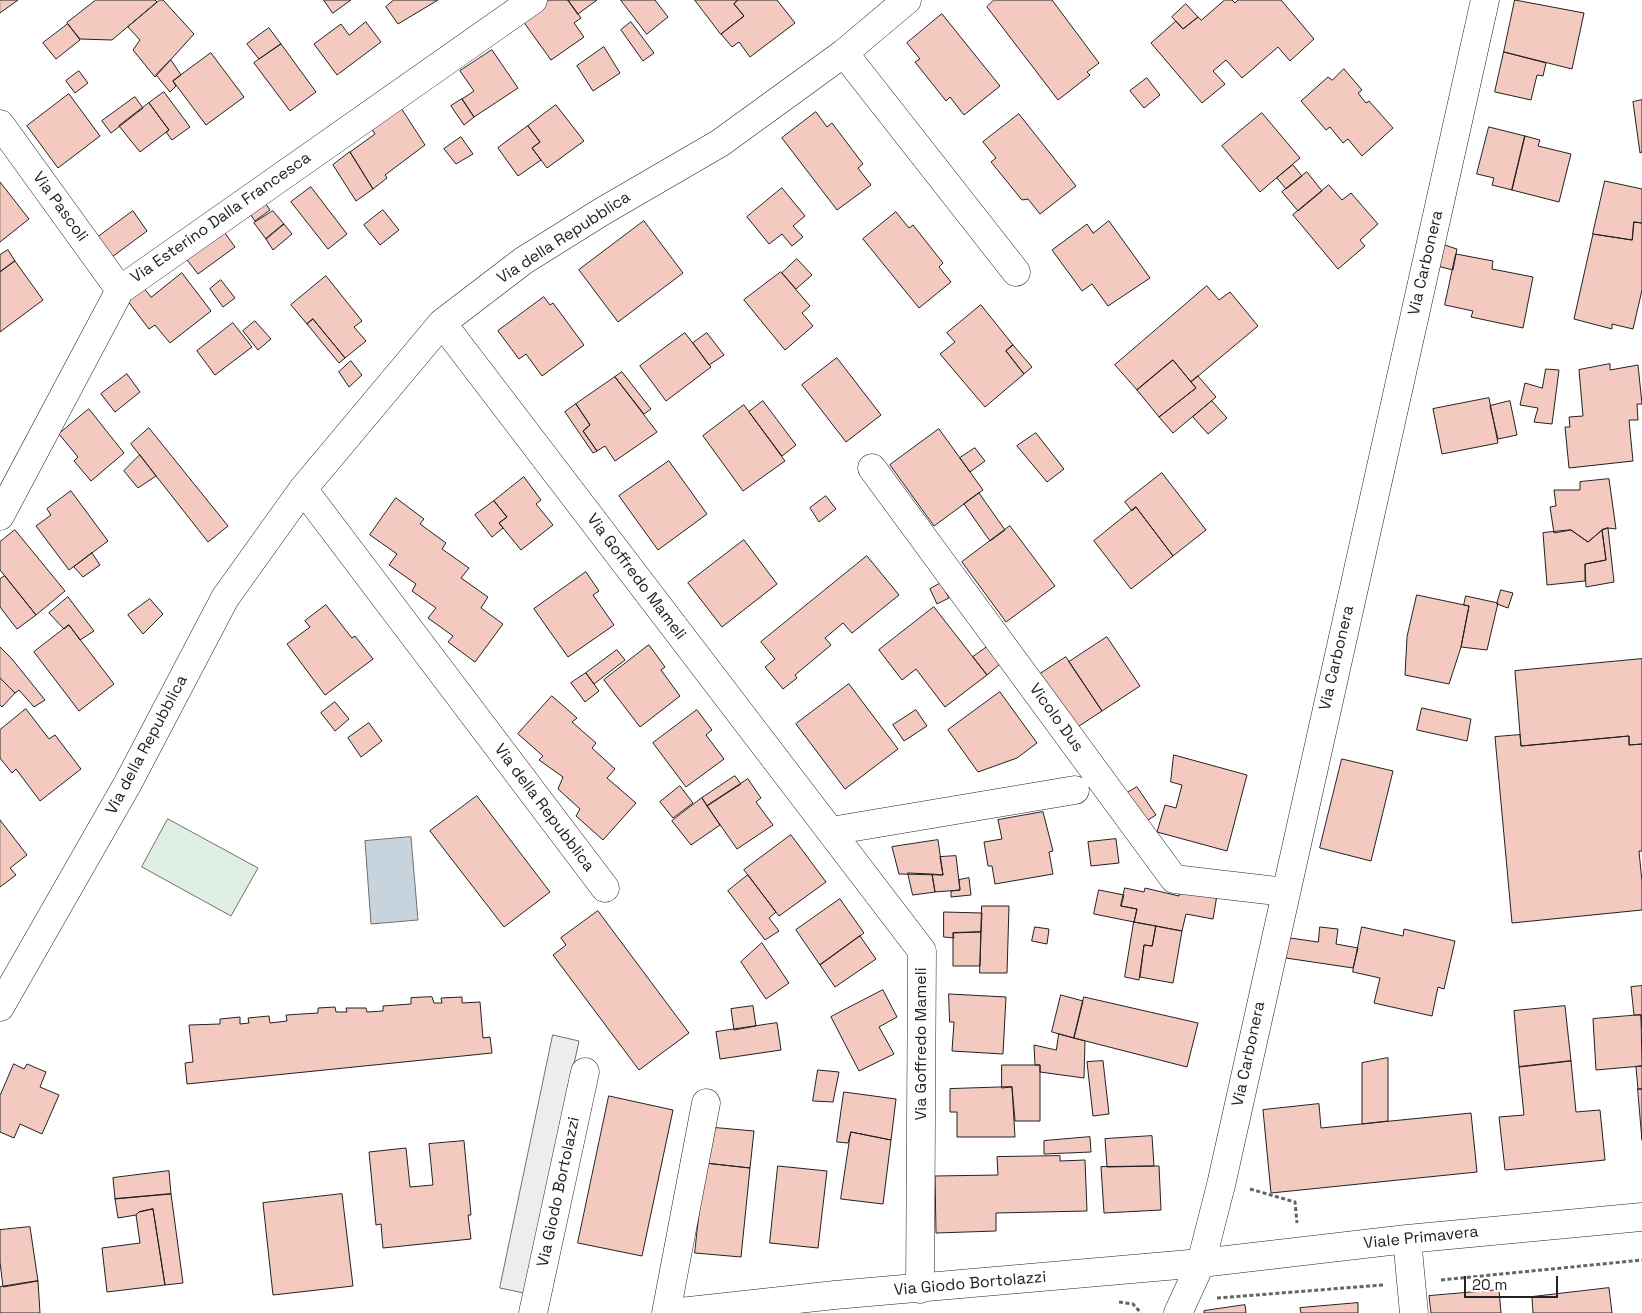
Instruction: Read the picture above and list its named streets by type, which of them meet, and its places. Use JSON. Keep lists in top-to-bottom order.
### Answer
{
  "streets": {
    "street": [
      "Via Pascoli",
      "Via Esterino Dalla Francesca",
      "Via della Repubblica",
      "Via Carbonera",
      "Via Goffredo Mameli",
      "Vicolo Dus",
      "Via Giodo Bortolazzi",
      "Viale Primavera"
    ]
  },
  "crossings": [
    ["Via Pascoli", "Via Esterino Dalla Francesca"],
    ["Via della Repubblica", "Via Goffredo Mameli"],
    ["Via Carbonera", "Vicolo Dus"],
    ["Via Carbonera", "Via Giodo Bortolazzi"],
    ["Via Carbonera", "Viale Primavera"],
    ["Via Goffredo Mameli", "Via Giodo Bortolazzi"],
    ["Via Giodo Bortolazzi", "Viale Primavera"]
  ],
  "scale_bar": "20 m"
}
